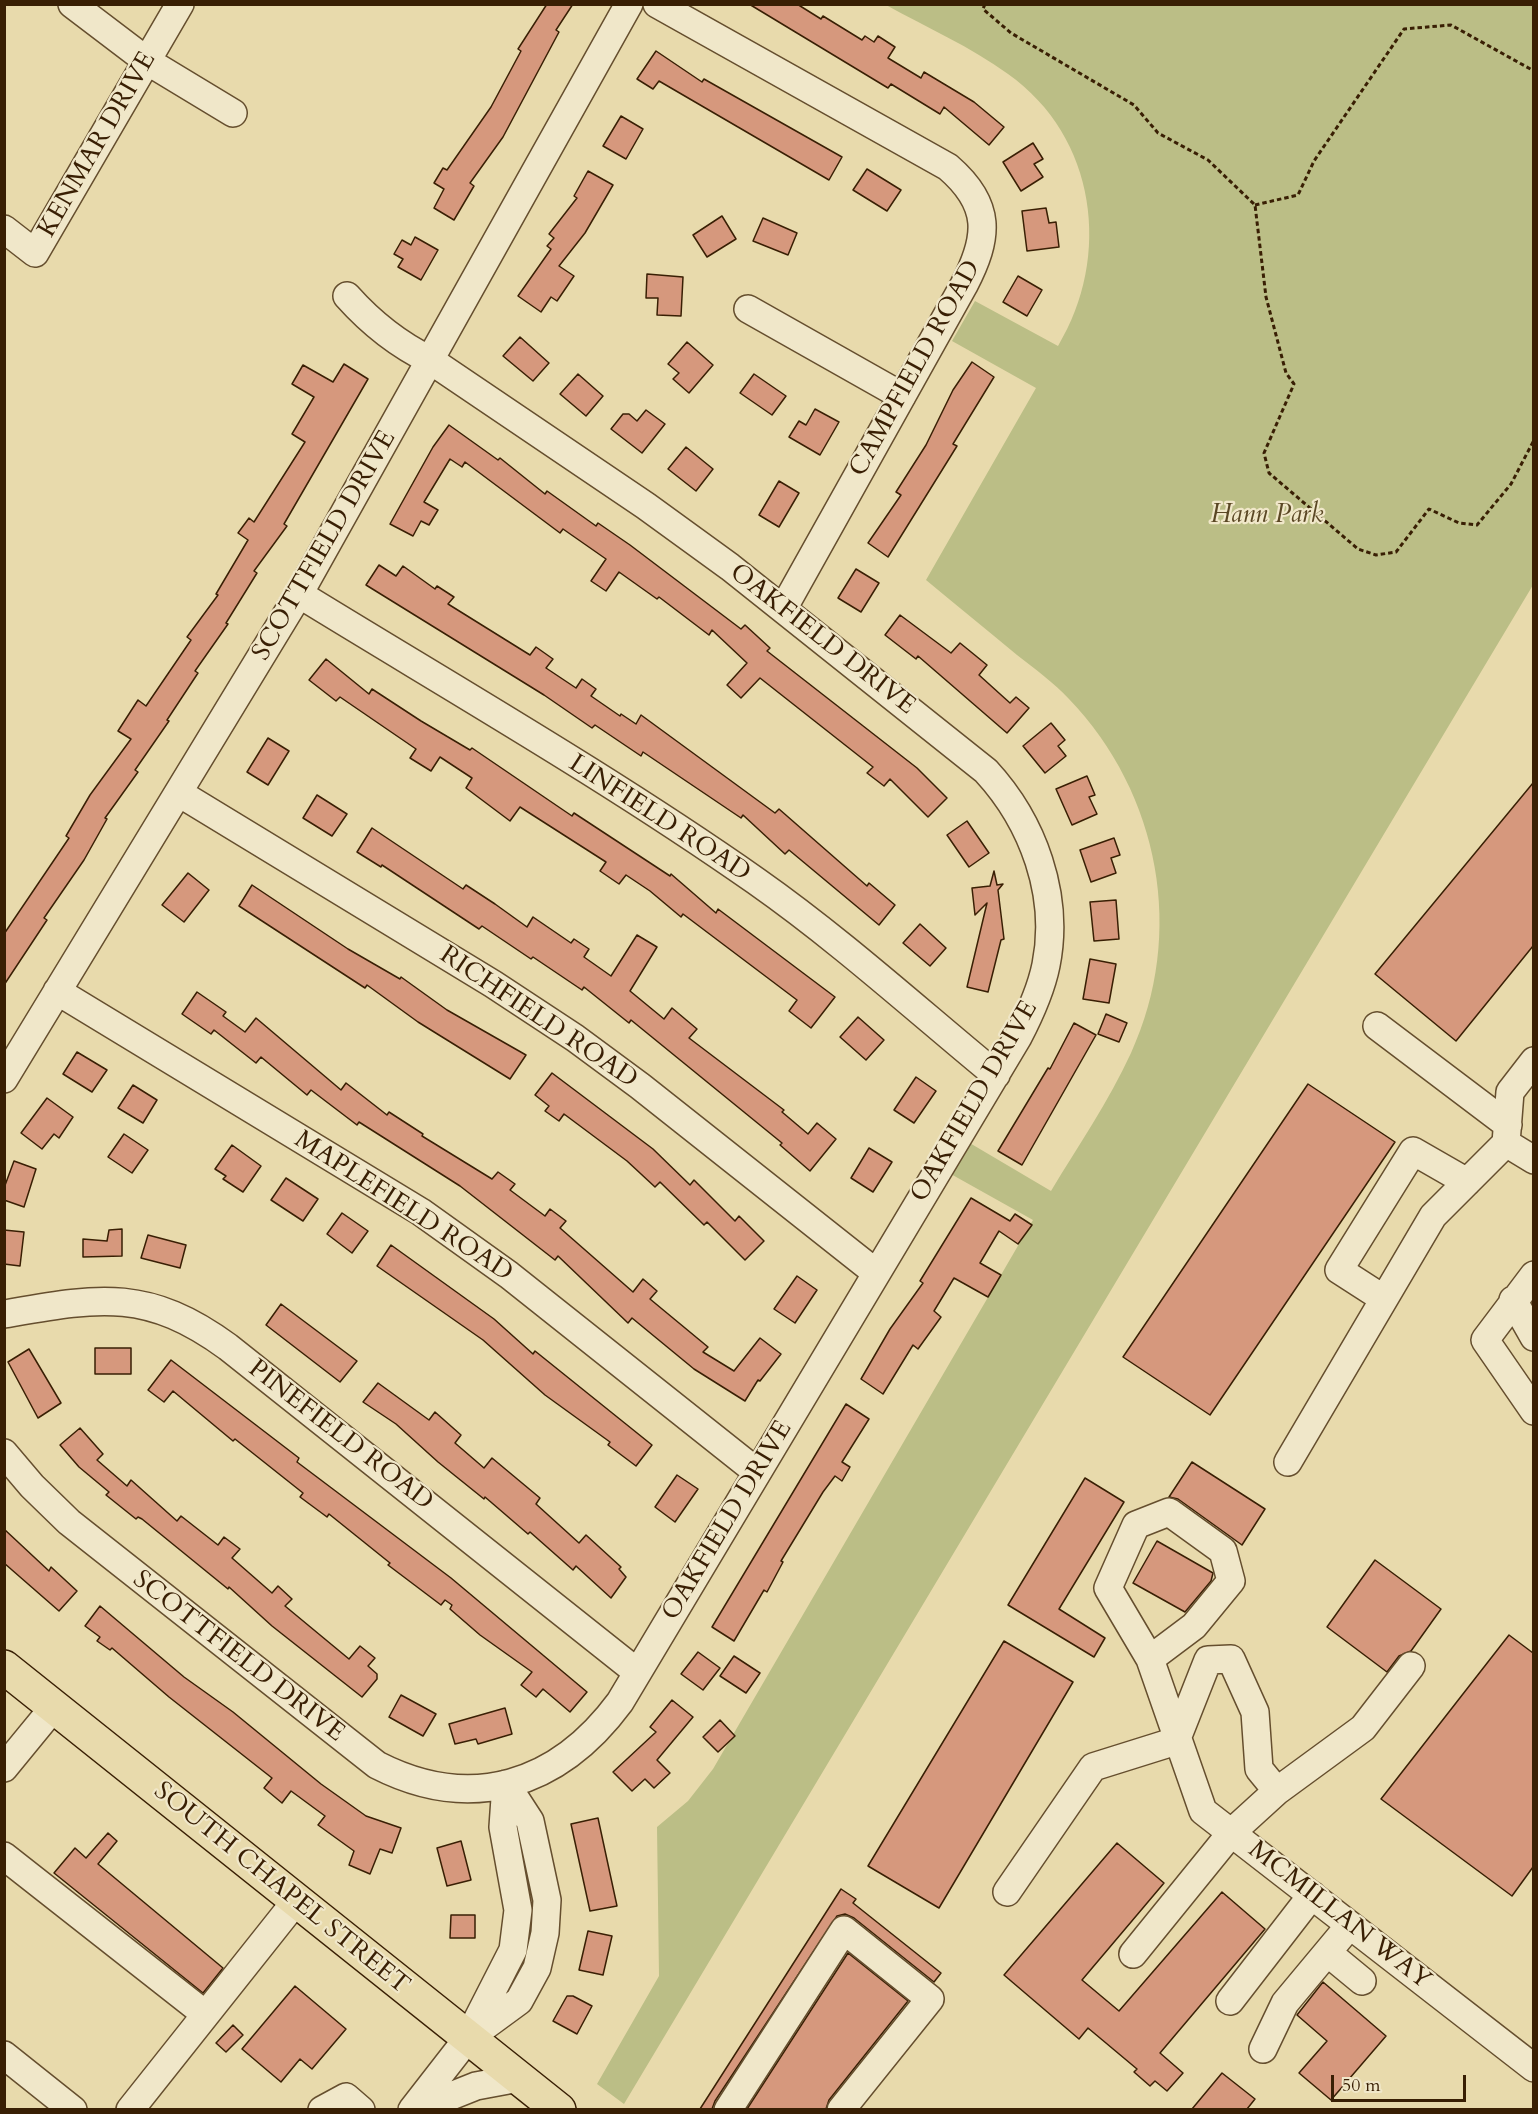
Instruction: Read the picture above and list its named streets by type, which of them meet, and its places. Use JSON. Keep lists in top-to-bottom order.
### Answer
{
  "streets": {
    "main road": ["SOUTH CHAPEL STREET"],
    "street": [
      "KENMAR DRIVE",
      "CAMPFIELD ROAD",
      "SCOTTFIELD DRIVE",
      "OAKFIELD DRIVE",
      "LINFIELD ROAD",
      "RICHFIELD ROAD",
      "MAPLEFIELD ROAD",
      "PINEFIELD ROAD",
      "MCMILLAN WAY"
    ]
  },
  "crossings": [
    ["CAMPFIELD ROAD", "OAKFIELD DRIVE"],
    ["SCOTTFIELD DRIVE", "OAKFIELD DRIVE"],
    ["SCOTTFIELD DRIVE", "LINFIELD ROAD"],
    ["SCOTTFIELD DRIVE", "RICHFIELD ROAD"],
    ["SCOTTFIELD DRIVE", "MAPLEFIELD ROAD"],
    ["OAKFIELD DRIVE", "LINFIELD ROAD"],
    ["OAKFIELD DRIVE", "RICHFIELD ROAD"],
    ["OAKFIELD DRIVE", "MAPLEFIELD ROAD"],
    ["OAKFIELD DRIVE", "PINEFIELD ROAD"]
  ],
  "parks": ["Hann Park"],
  "scale_bar": "50 m"
}
